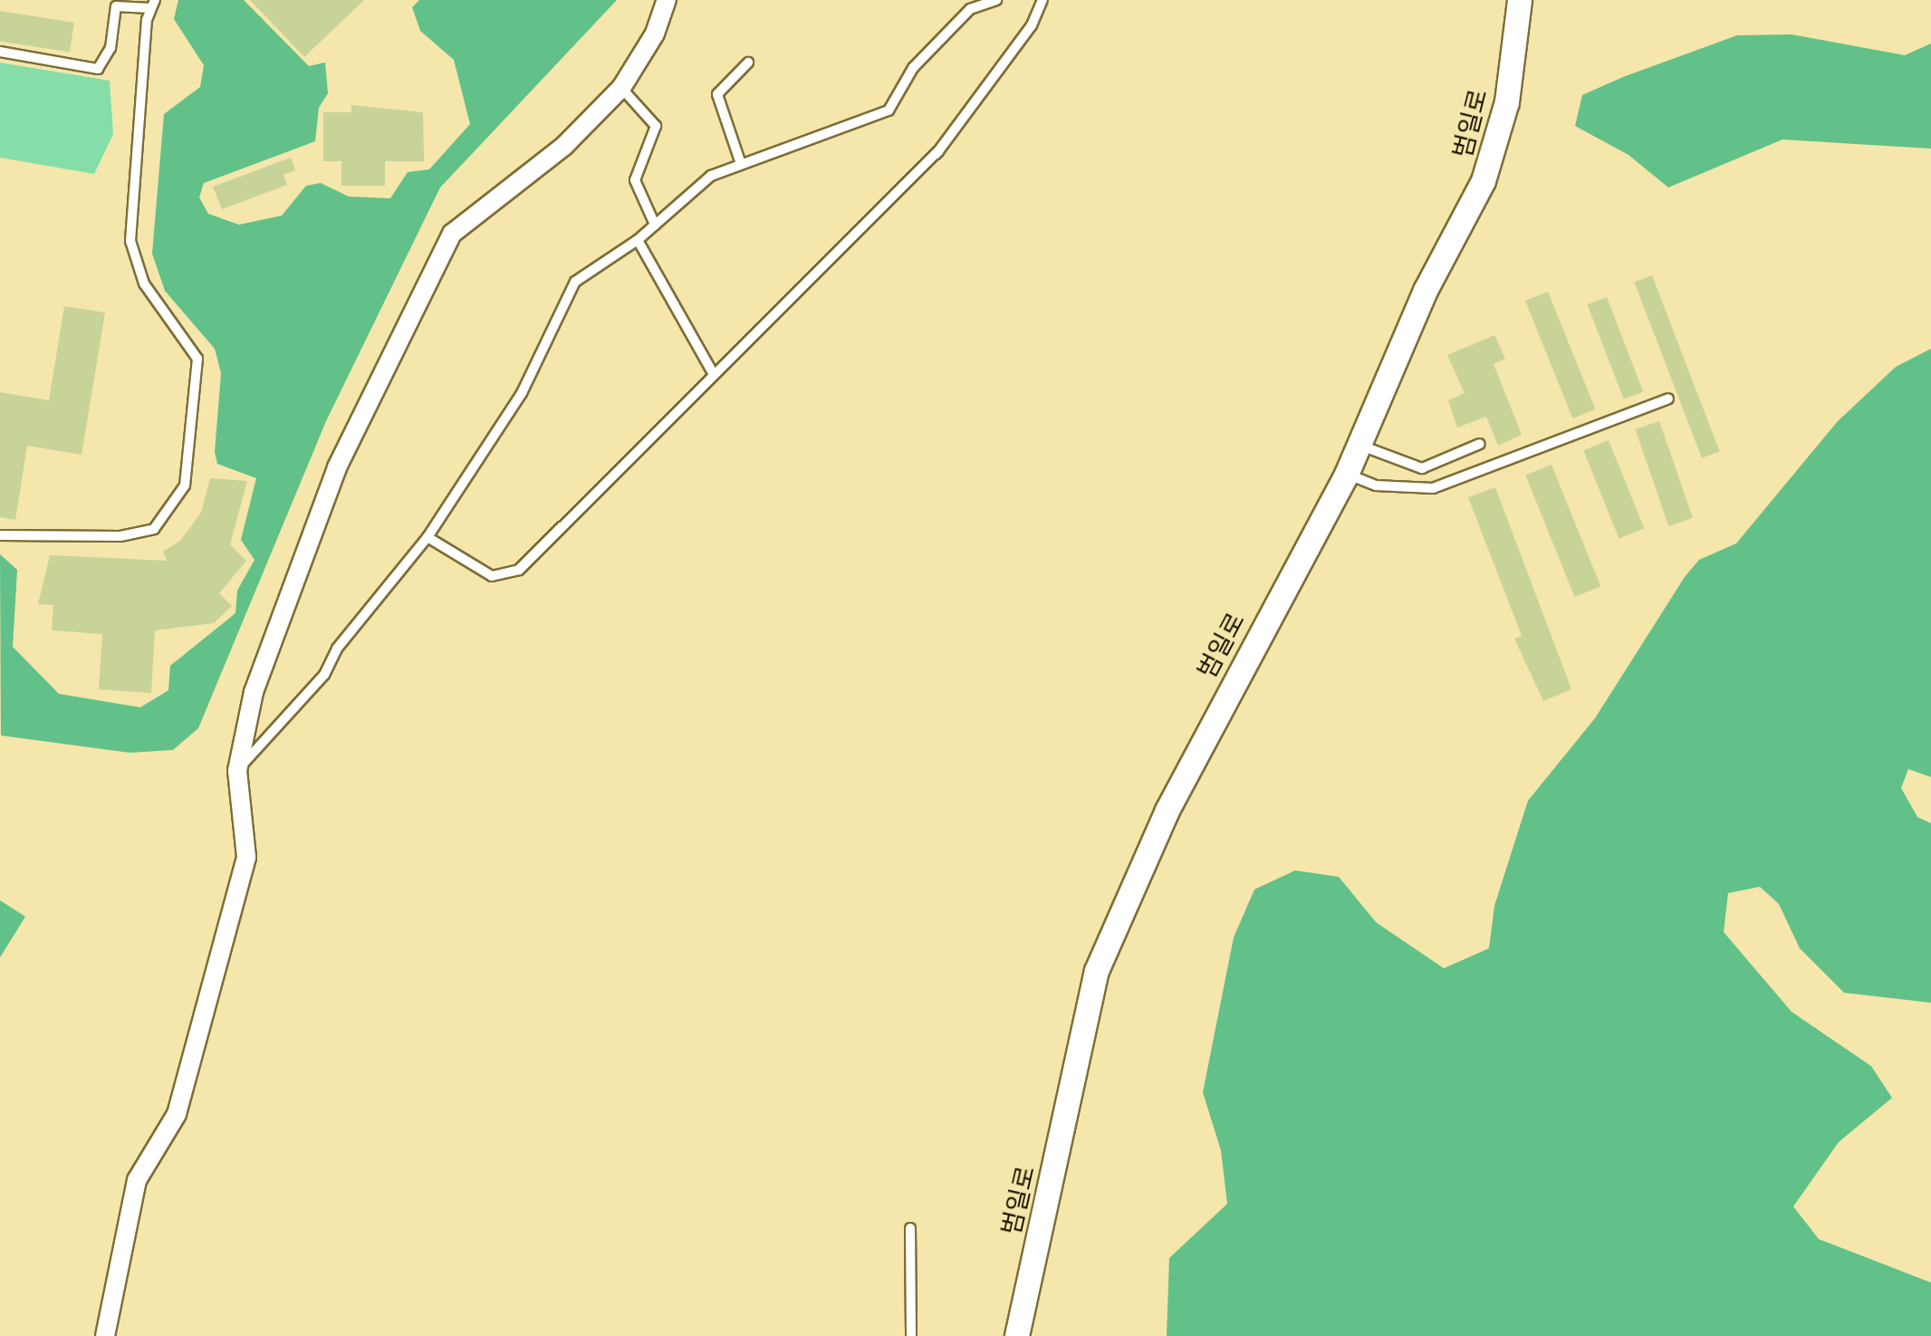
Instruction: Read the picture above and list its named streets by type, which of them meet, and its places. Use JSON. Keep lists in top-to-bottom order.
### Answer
{
  "streets": {
    "street": ["범일로"]
  }
}
